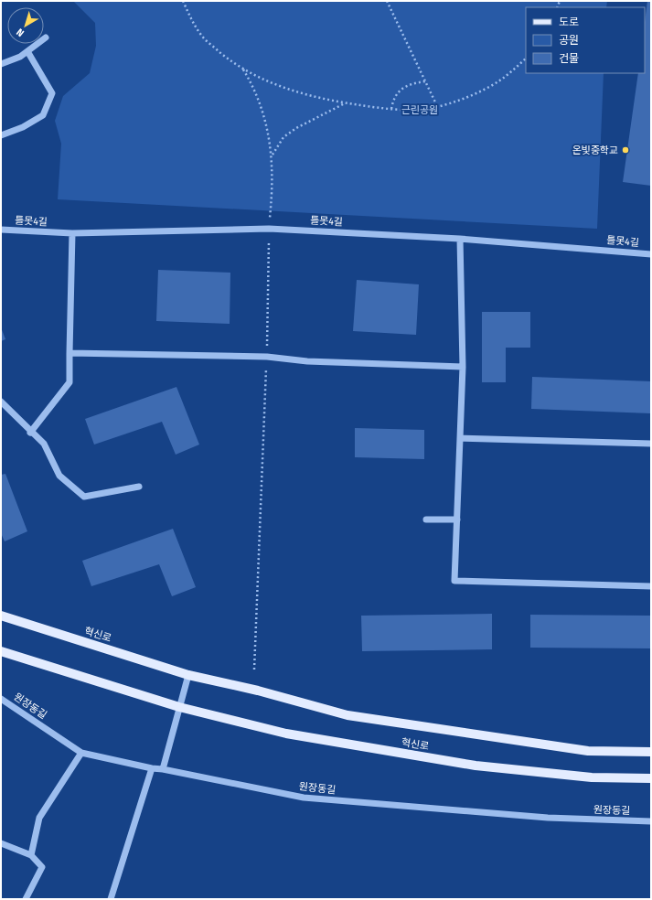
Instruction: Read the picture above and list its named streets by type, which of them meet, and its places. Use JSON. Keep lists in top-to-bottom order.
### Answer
{
  "streets": {
    "main road": ["혁신로"],
    "street": ["틀못4길", "원장동길"]
  },
  "parks": ["근린공원"],
  "places": ["온빛중학교"],
  "legend": ["도로", "공원", "건물"],
  "north": "bottom left"
}
